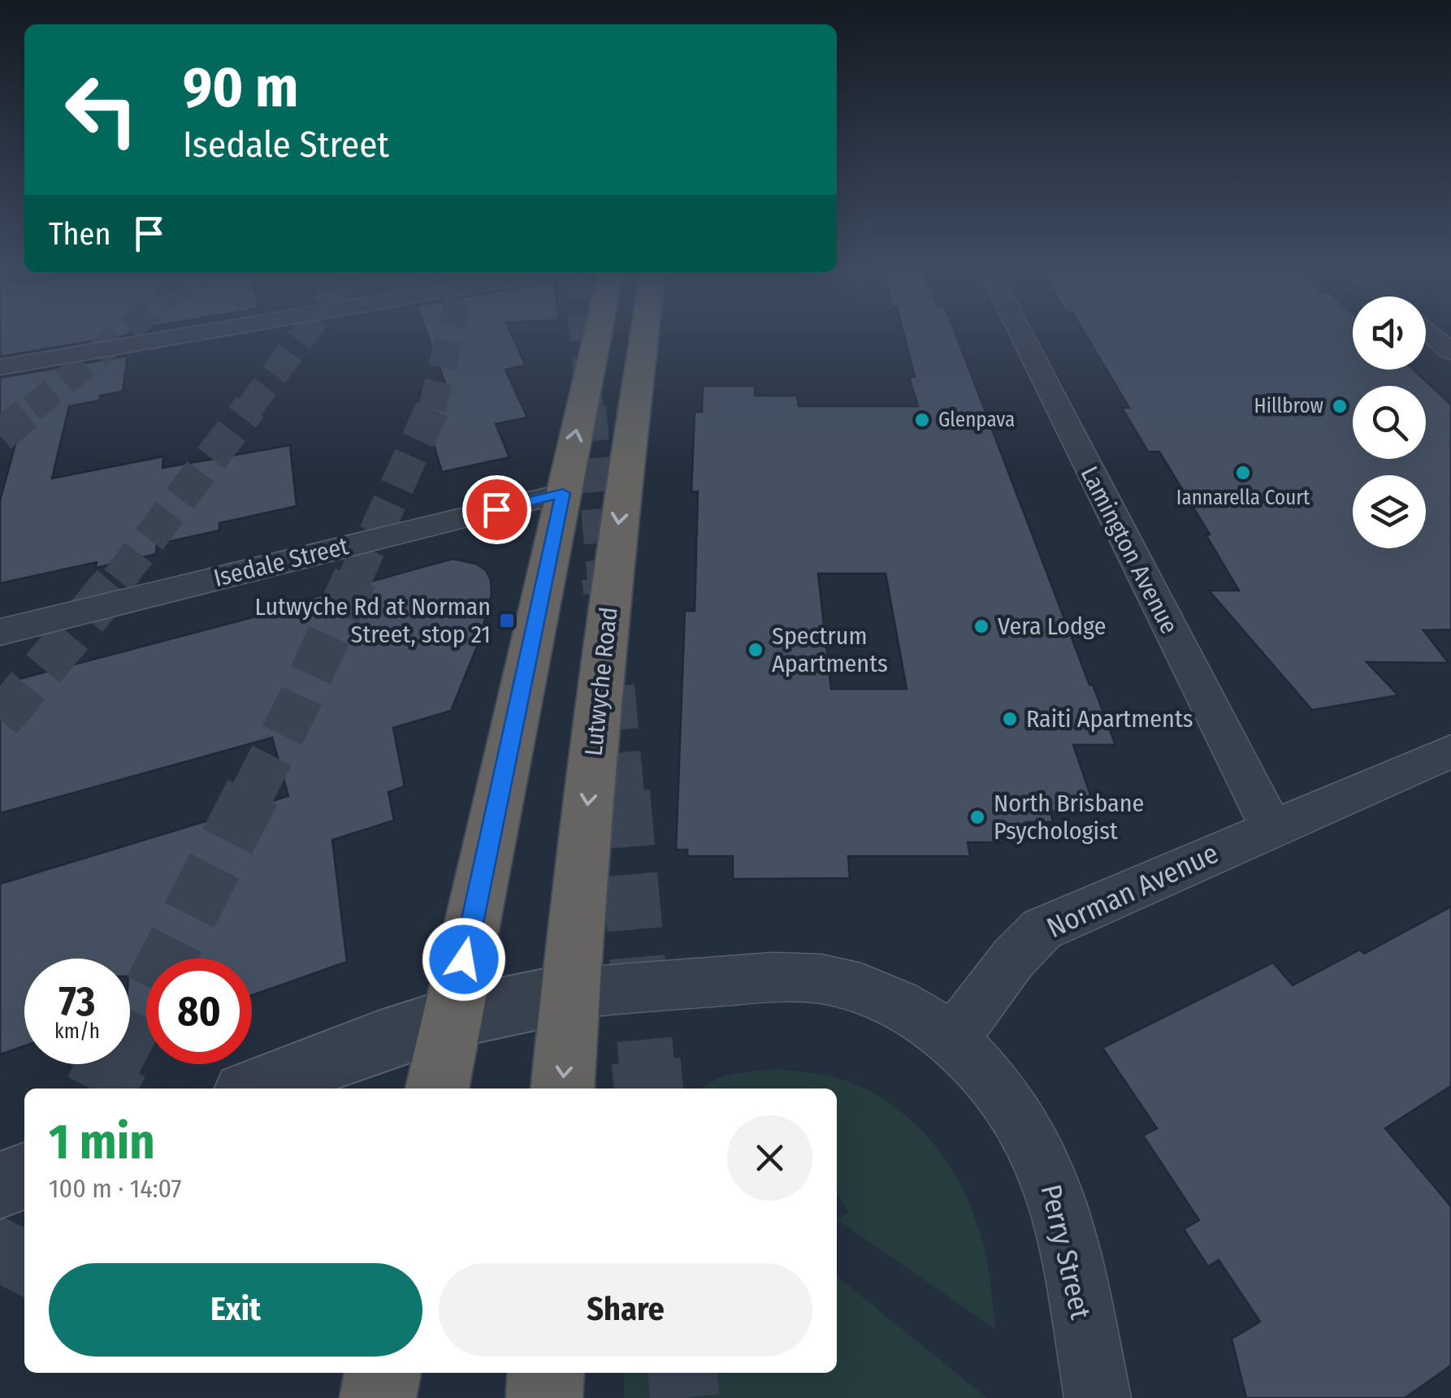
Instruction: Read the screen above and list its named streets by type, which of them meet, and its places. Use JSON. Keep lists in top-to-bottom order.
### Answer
{
  "streets": {
    "highway": ["Lutwyche Road"],
    "street": [
      "Lamington Avenue",
      "Isedale Street",
      "Norman Avenue",
      "Perry Street"
    ]
  },
  "crossings": [
    ["Lamington Avenue", "Norman Avenue"],
    ["Norman Avenue", "Perry Street"]
  ],
  "places": {
    "other": [
      "Hillbrow",
      "Glenpava",
      "Iannarella Court",
      "Vera Lodge",
      "Spectrum Apartments",
      "Raiti Apartments",
      "North Brisbane Psychologist"
    ],
    "transit": ["Lutwyche Rd at Norman Street, stop 21"]
  },
  "page": {
    "turn": ["90 m", "Isedale Street"],
    "then": "Then",
    "speed": "73 km/h",
    "limit": "80",
    "heading": ["1 min", "100 m · 14:07"],
    "buttons": ["Exit", "Share"]
  }
}
